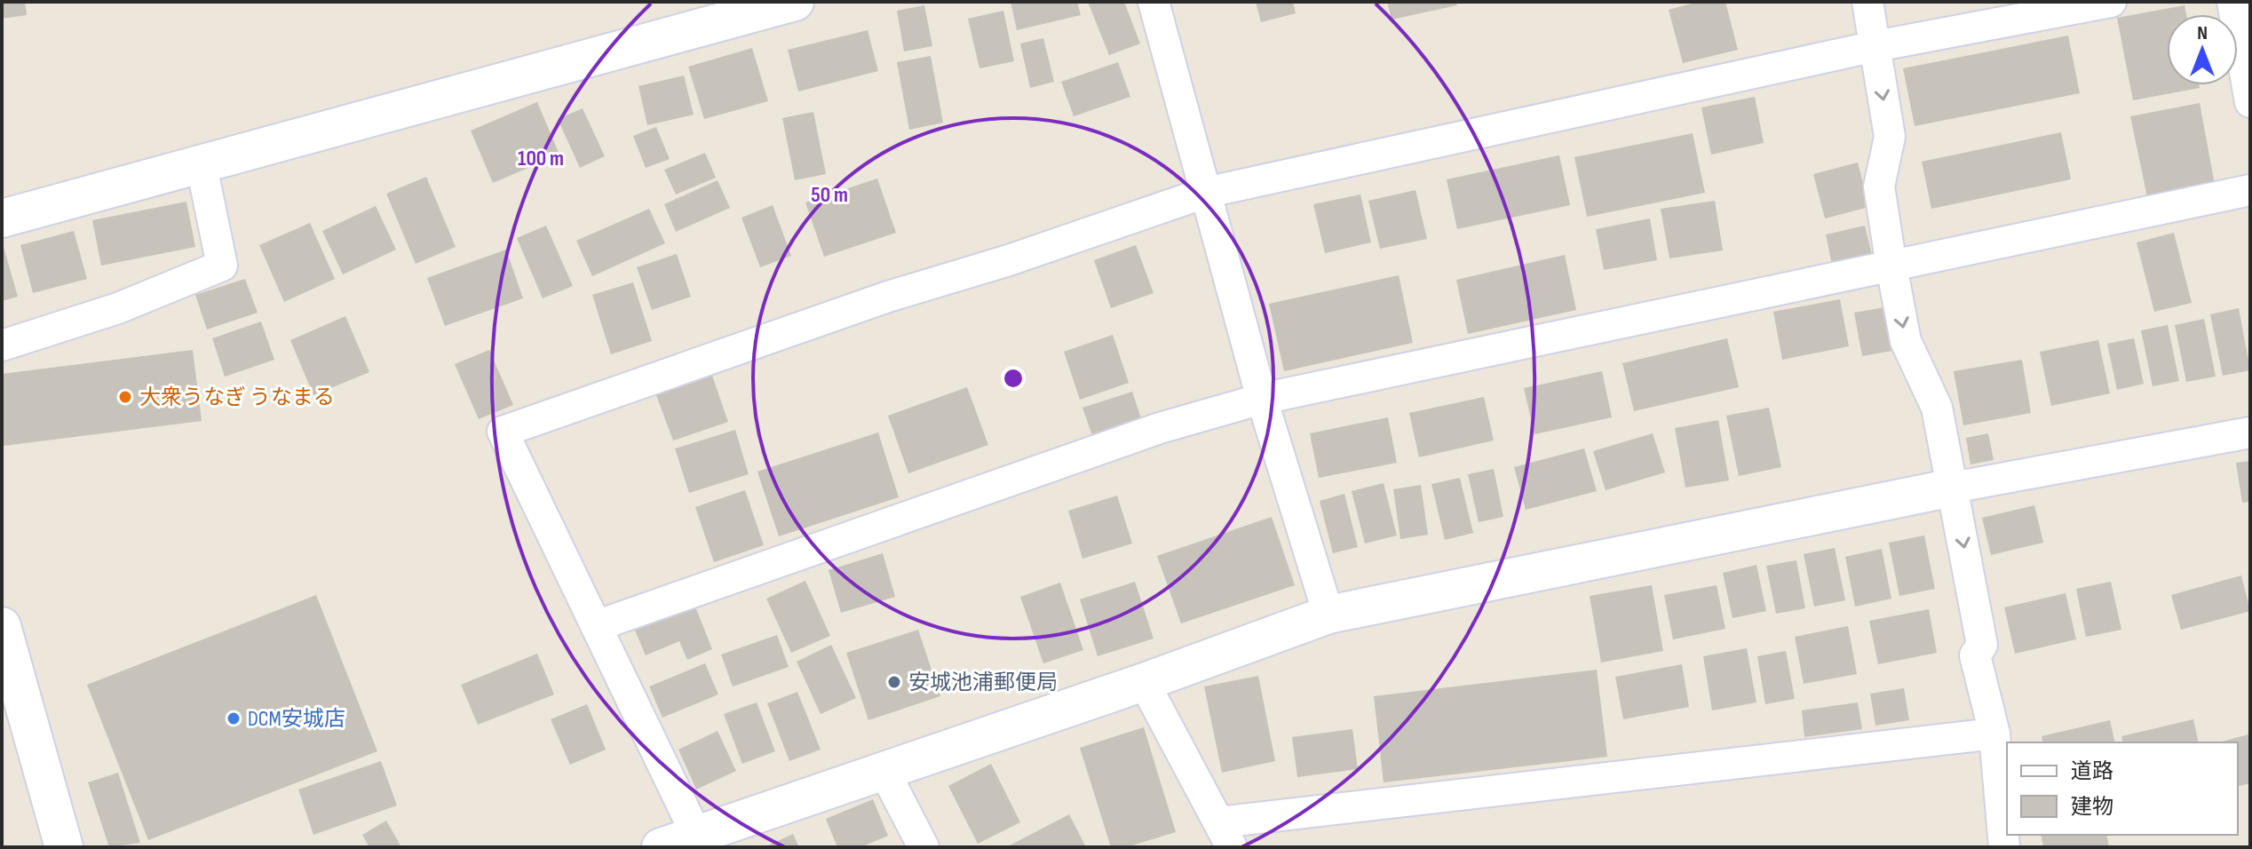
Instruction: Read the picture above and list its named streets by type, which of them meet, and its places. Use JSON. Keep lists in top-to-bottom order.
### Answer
{
  "places": ["大衆うなぎ うなまる", "安城池浦郵便局", "DCM安城店"],
  "legend": ["道路", "建物"],
  "north": "top",
  "rings": ["100 m", "50 m"]
}
